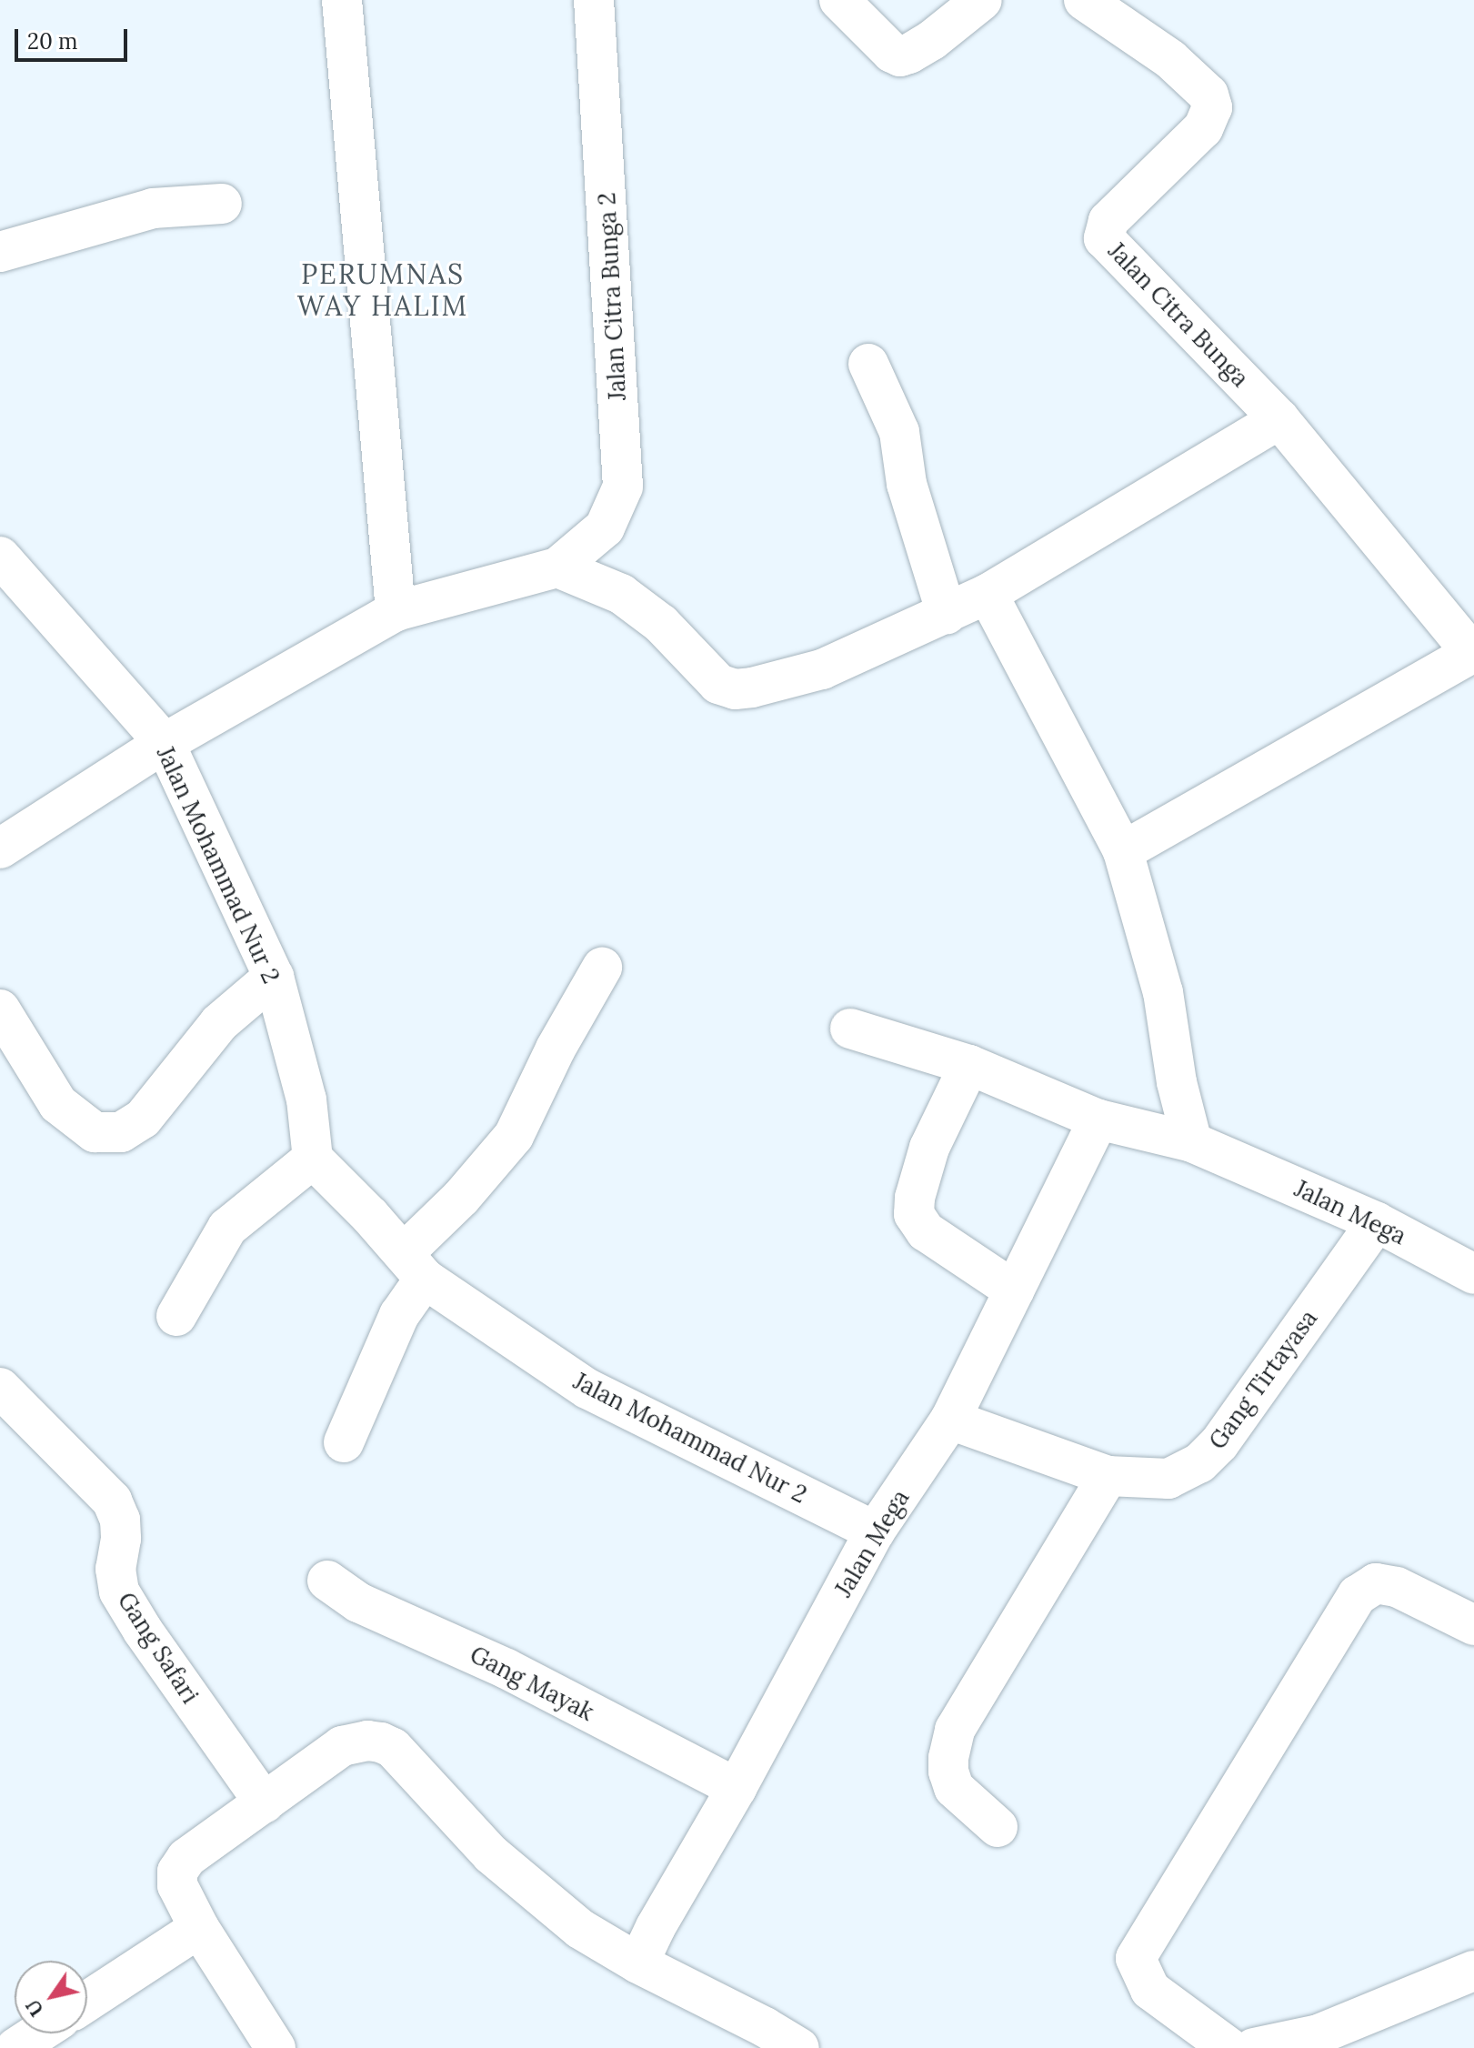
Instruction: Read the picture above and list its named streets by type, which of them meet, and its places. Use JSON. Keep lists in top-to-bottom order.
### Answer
{
  "streets": {
    "street": [
      "Jalan Citra Bunga 2",
      "Jalan Citra Bunga",
      "Jalan Mohammad Nur 2",
      "Jalan Mega",
      "Gang Tirtayasa",
      "Gang Safari",
      "Gang Mayak"
    ]
  },
  "crossings": [
    ["Jalan Mohammad Nur 2", "Jalan Mega"],
    ["Jalan Mega", "Gang Tirtayasa"],
    ["Jalan Mega", "Gang Mayak"]
  ],
  "districts": ["PERUMNAS WAY HALIM"],
  "scale_bar": "20 m",
  "north": "bottom left"
}
